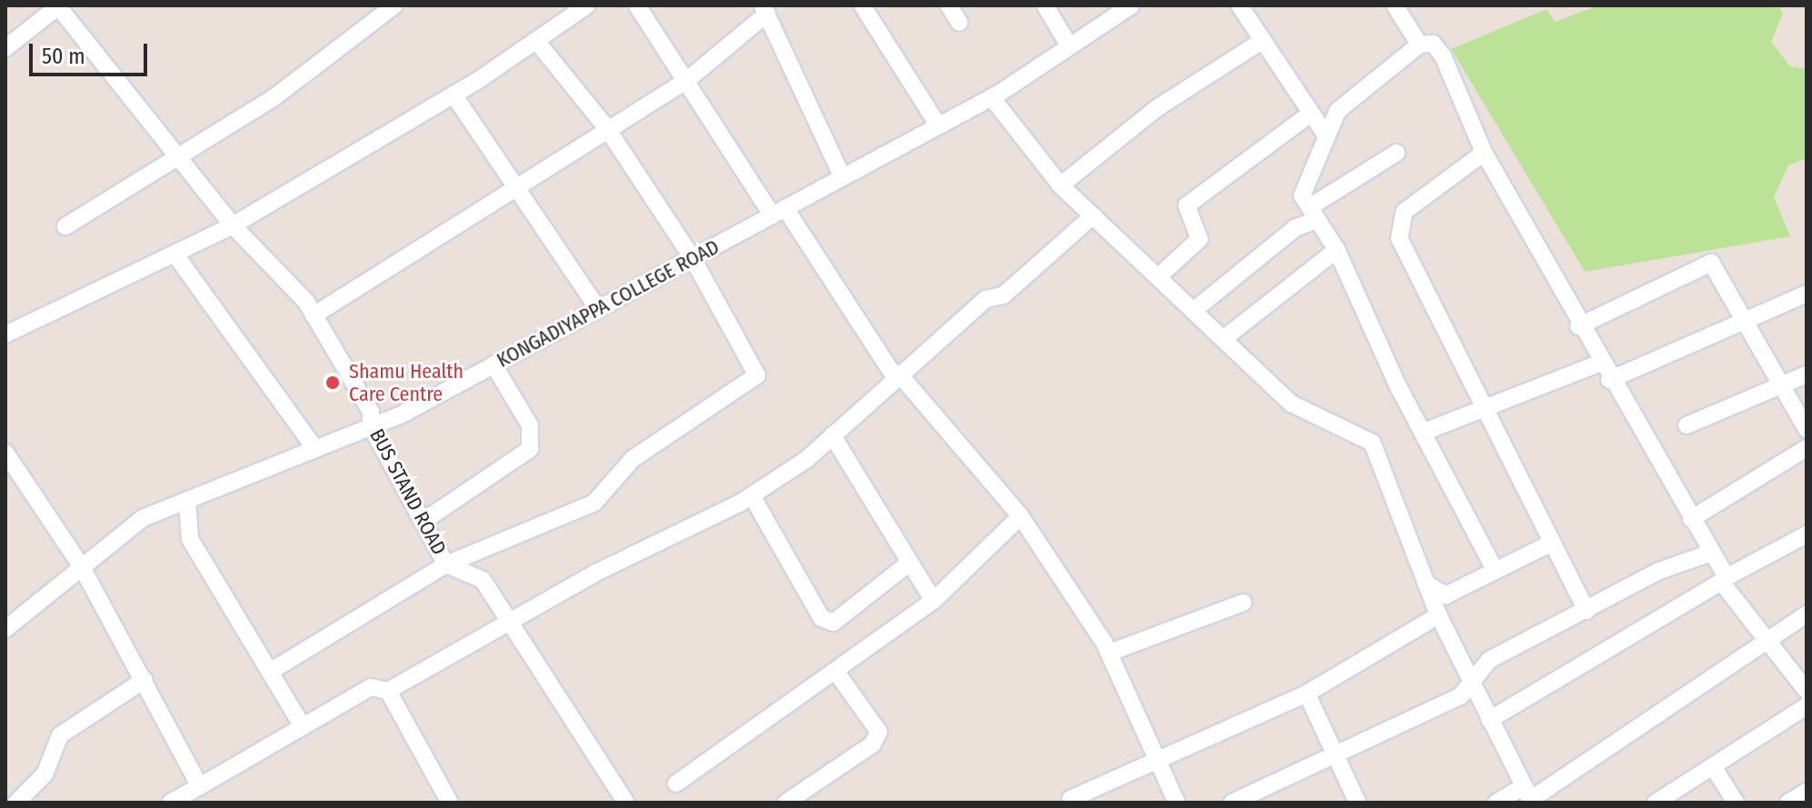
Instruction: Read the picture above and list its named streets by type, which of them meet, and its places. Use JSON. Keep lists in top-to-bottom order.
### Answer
{
  "streets": {
    "street": ["KONGADIYAPPA COLLEGE ROAD", "BUS STAND ROAD"]
  },
  "crossings": [
    ["KONGADIYAPPA COLLEGE ROAD", "BUS STAND ROAD"]
  ],
  "places": ["Shamu Health Care Centre"],
  "scale_bar": "50 m"
}
